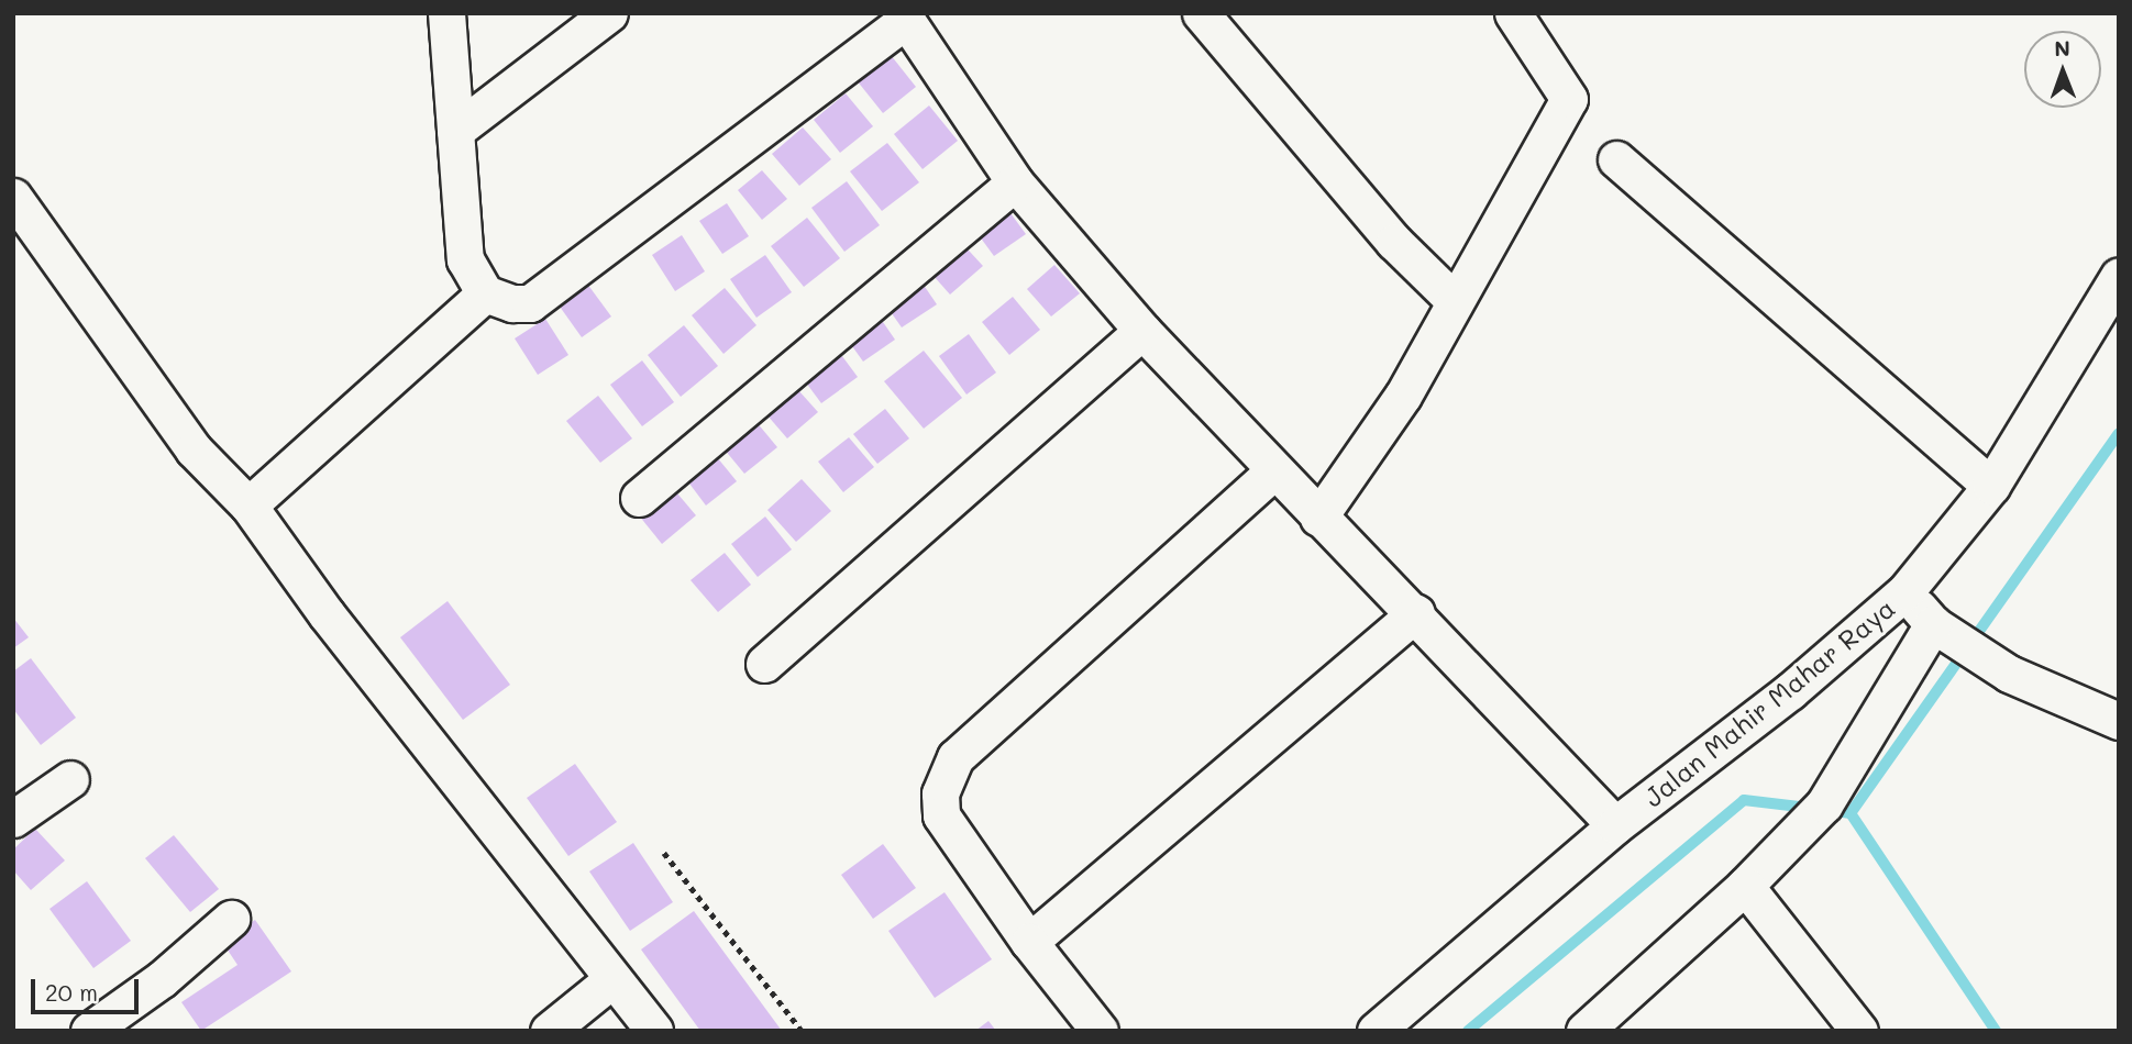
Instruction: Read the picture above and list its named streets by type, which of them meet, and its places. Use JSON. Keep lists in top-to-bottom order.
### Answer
{
  "streets": {
    "street": ["Jalan Mahir Mahar Raya"]
  },
  "scale_bar": "20 m",
  "north": "top"
}
